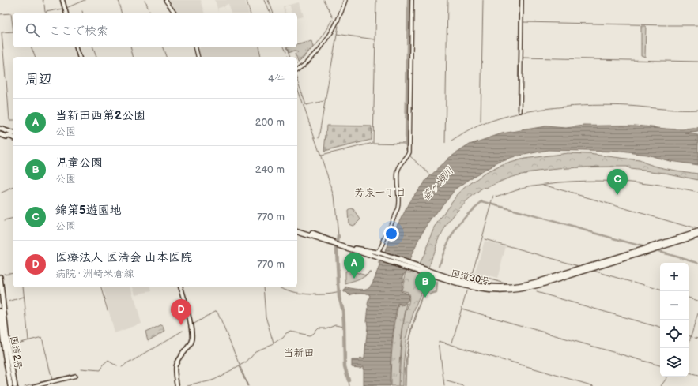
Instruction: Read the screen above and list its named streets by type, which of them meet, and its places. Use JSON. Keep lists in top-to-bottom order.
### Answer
{
  "streets": {
    "highway": ["国道30号", "国道2号"]
  },
  "districts": ["芳泉一丁目", "当新田"],
  "water": ["笹ヶ瀬川"],
  "page": {
    "search": "ここで検索",
    "heading": ["周辺", "4件"],
    "list": [
      {
        "mark": "A",
        "name": "当新田西第2公園",
        "note": "公園",
        "value": "200 m"
      },
      {
        "mark": "B",
        "name": "児童公園",
        "note": "公園",
        "value": "240 m"
      },
      {
        "mark": "C",
        "name": "錦第5遊園地",
        "note": "公園",
        "value": "770 m"
      },
      {
        "mark": "D",
        "name": "医療法人 医清会 山本医院",
        "note": "病院 · 洲崎米倉線",
        "value": "770 m"
      }
    ],
    "pins": [
      "C",
      "A",
      "B",
      "D"
    ],
    "map_buttons": ["+", "−"]
  }
}
